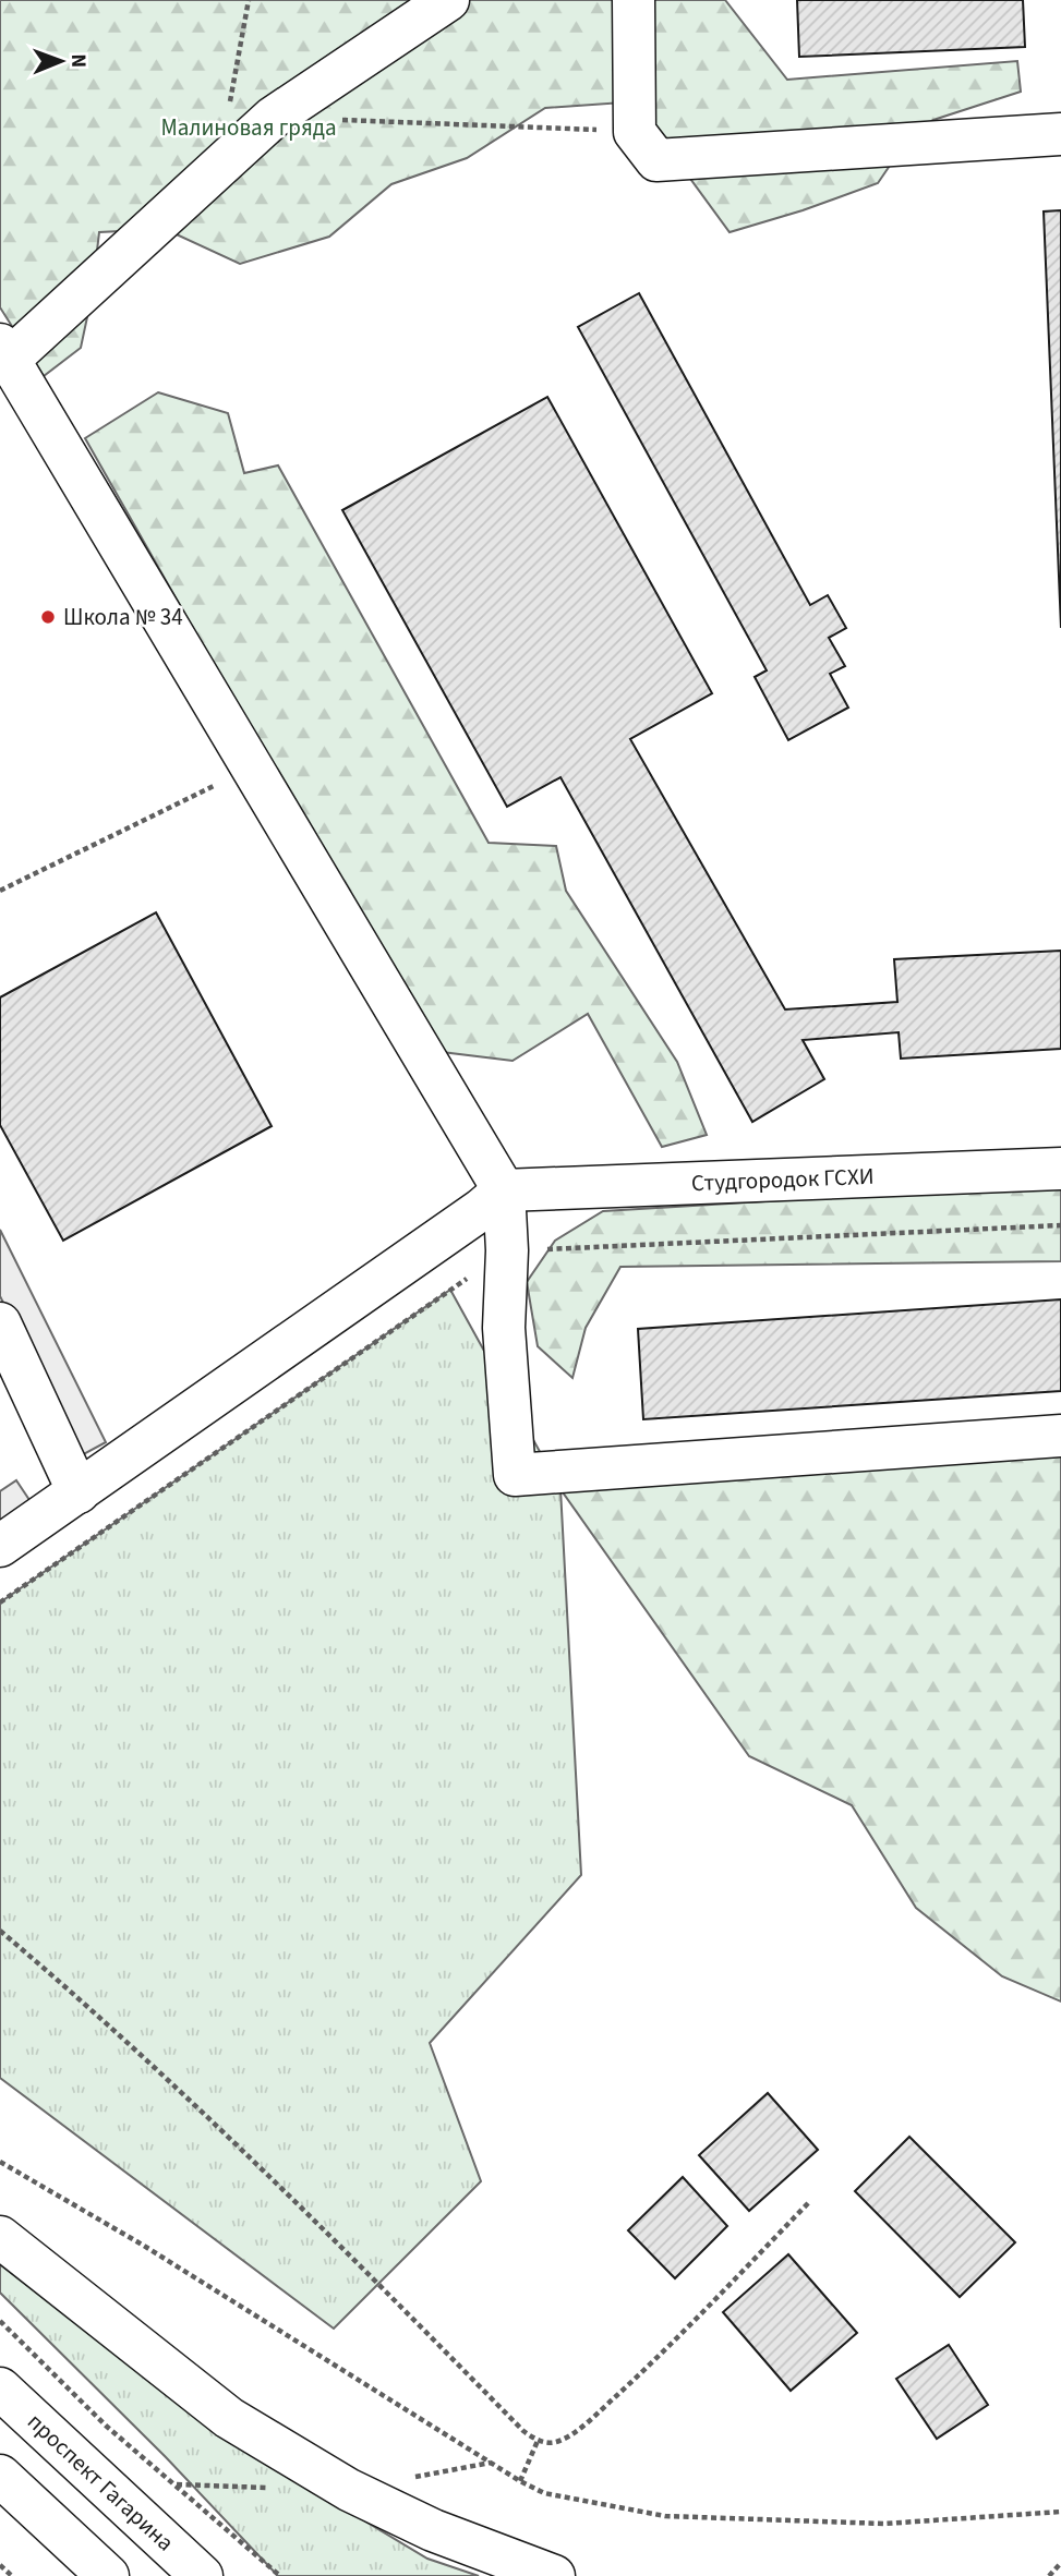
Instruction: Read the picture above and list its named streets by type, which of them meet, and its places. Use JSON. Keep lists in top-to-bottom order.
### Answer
{
  "streets": {
    "street": ["Студгородок ГСХИ", "проспект Гагарина"]
  },
  "parks": ["Малиновая гряда"],
  "places": ["Школа № 34"],
  "north": "right"
}
